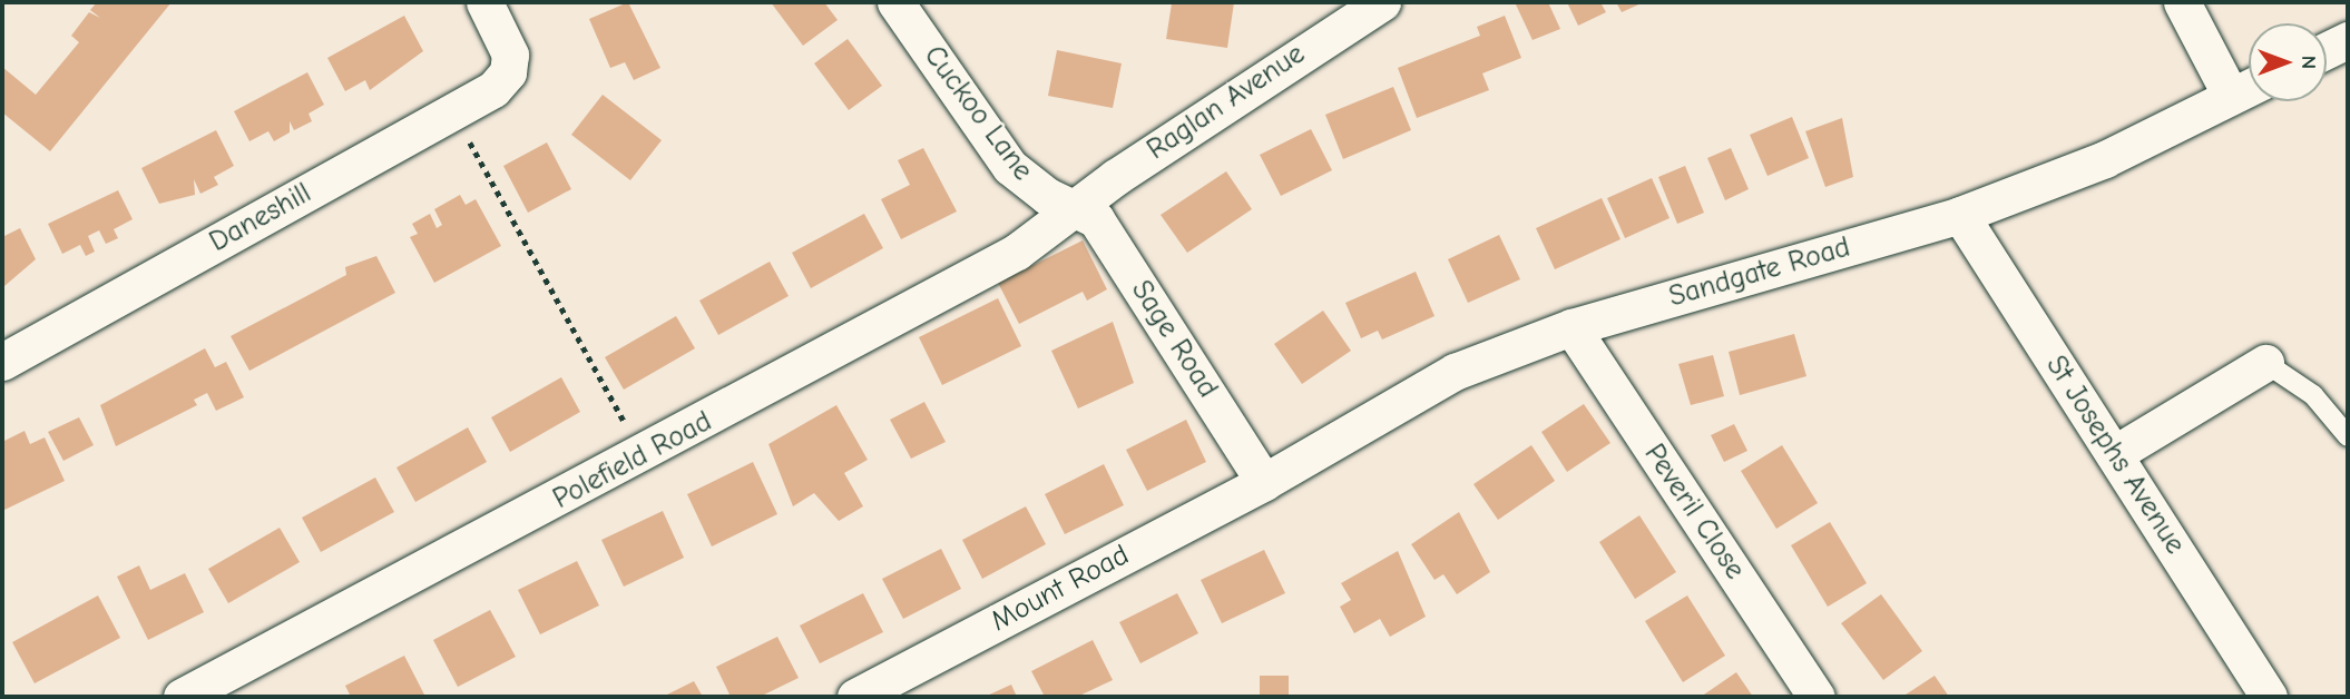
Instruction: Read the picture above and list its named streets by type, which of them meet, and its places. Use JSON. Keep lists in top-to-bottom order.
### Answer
{
  "streets": {
    "street": [
      "Raglan Avenue",
      "Cuckoo Lane",
      "Daneshill",
      "Sandgate Road",
      "Sage Road",
      "St Josephs Avenue",
      "Polefield Road",
      "Peveril Close",
      "Mount Road"
    ]
  },
  "crossings": [
    ["Raglan Avenue", "Cuckoo Lane"],
    ["Raglan Avenue", "Sage Road"],
    ["Raglan Avenue", "Polefield Road"],
    ["Cuckoo Lane", "Sage Road"],
    ["Cuckoo Lane", "Polefield Road"],
    ["Sandgate Road", "Sage Road"],
    ["Sandgate Road", "St Josephs Avenue"],
    ["Sandgate Road", "Peveril Close"],
    ["Sandgate Road", "Mount Road"],
    ["Sage Road", "Polefield Road"],
    ["Sage Road", "Mount Road"]
  ],
  "north": "right"
}
